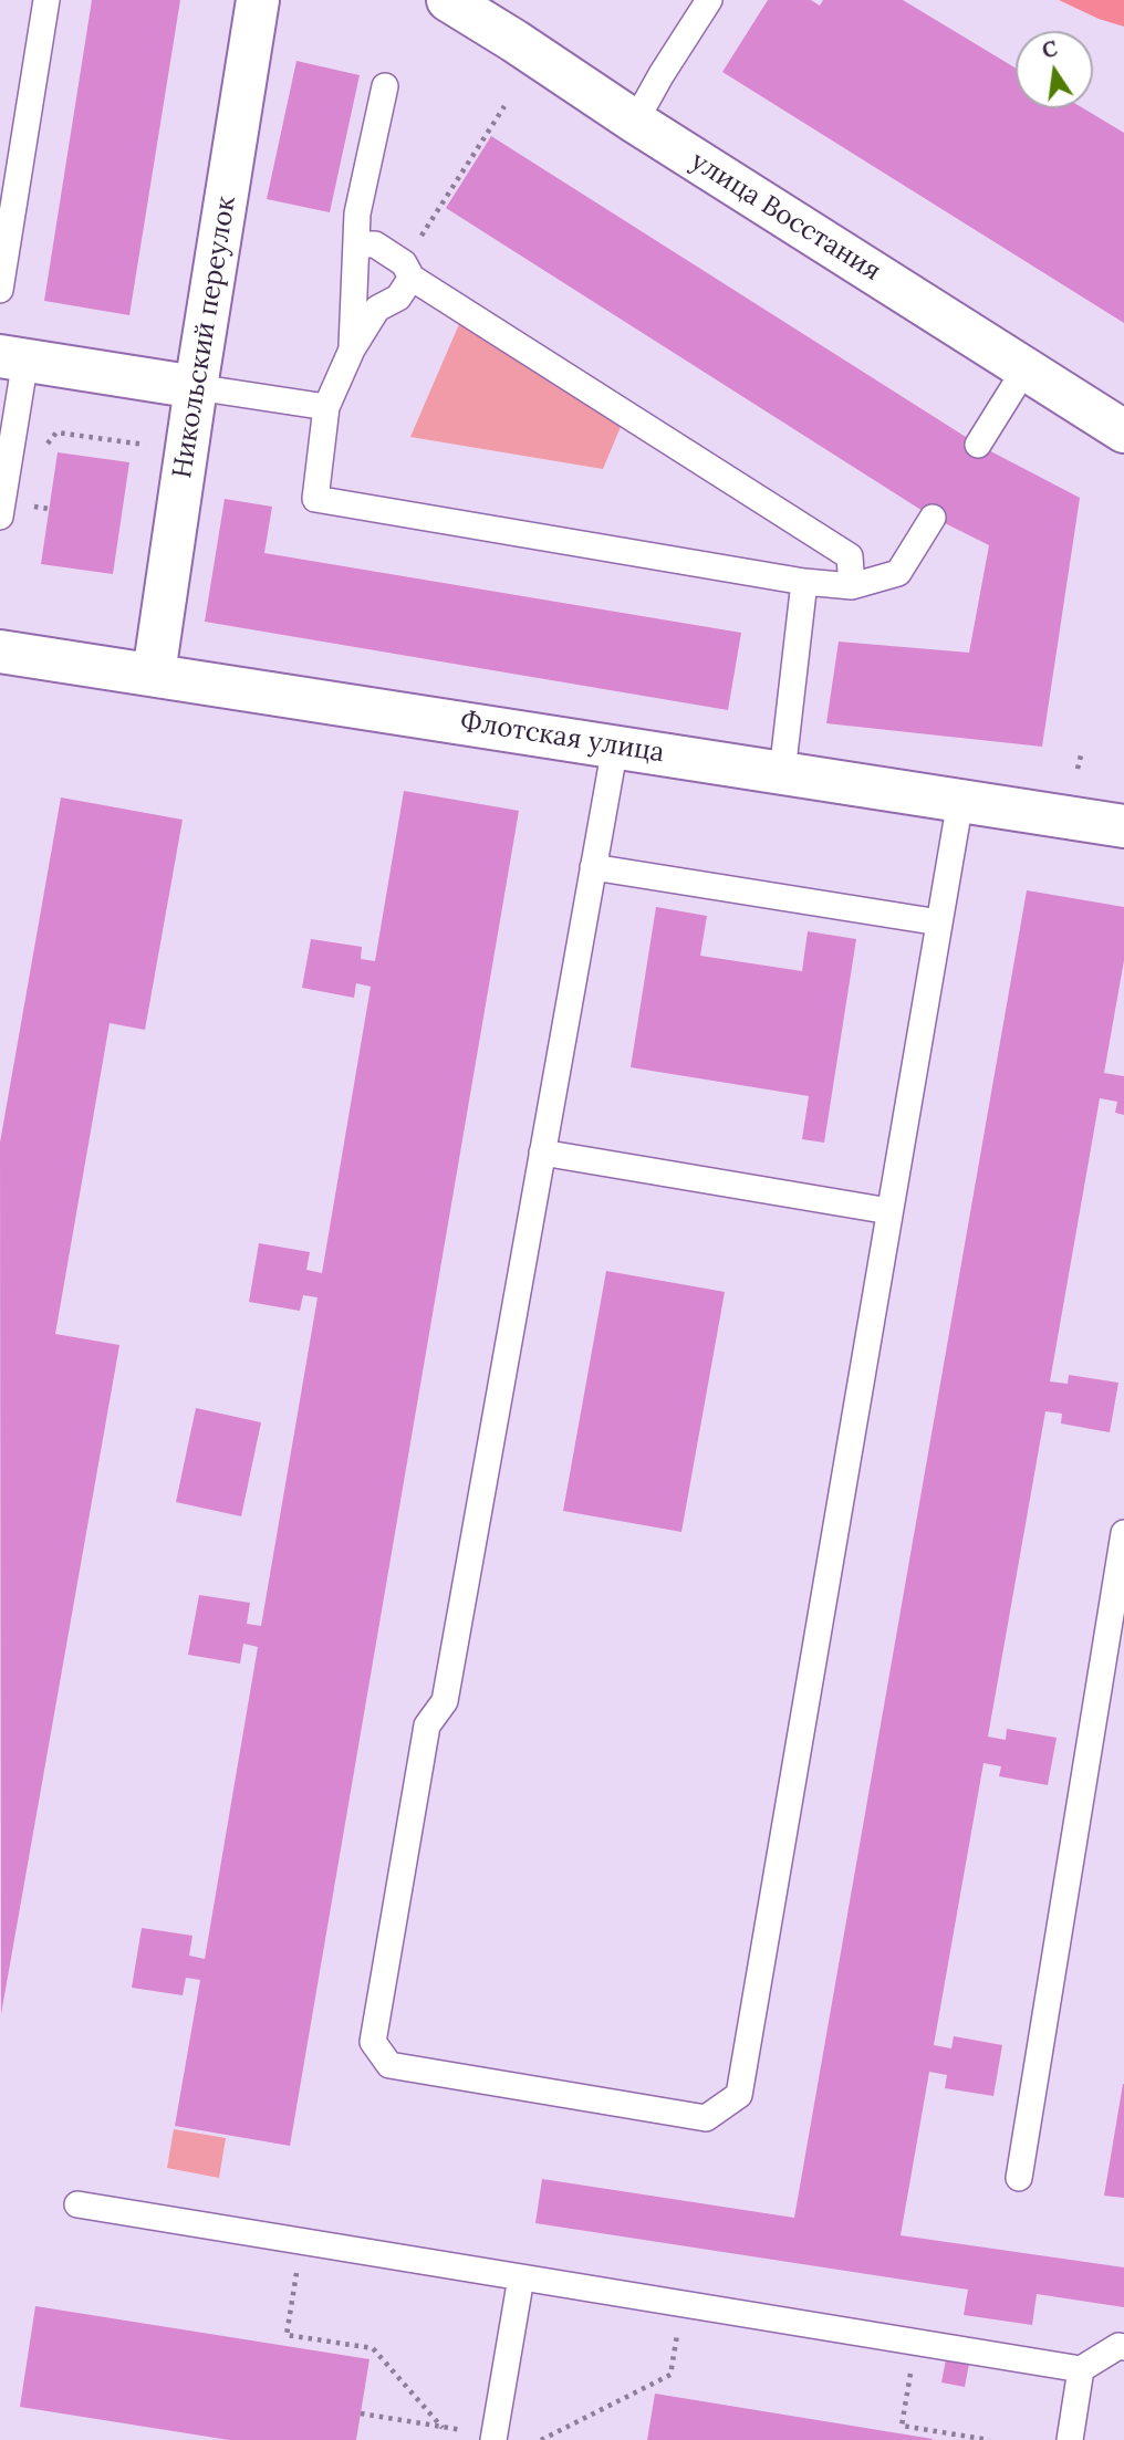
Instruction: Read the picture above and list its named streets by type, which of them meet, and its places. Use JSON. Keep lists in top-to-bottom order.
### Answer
{
  "streets": {
    "street": ["улица Восстания", "Никольский переулок", "Флотская улица"]
  },
  "crossings": [
    ["Никольский переулок", "Флотская улица"]
  ],
  "north": "top"
}
